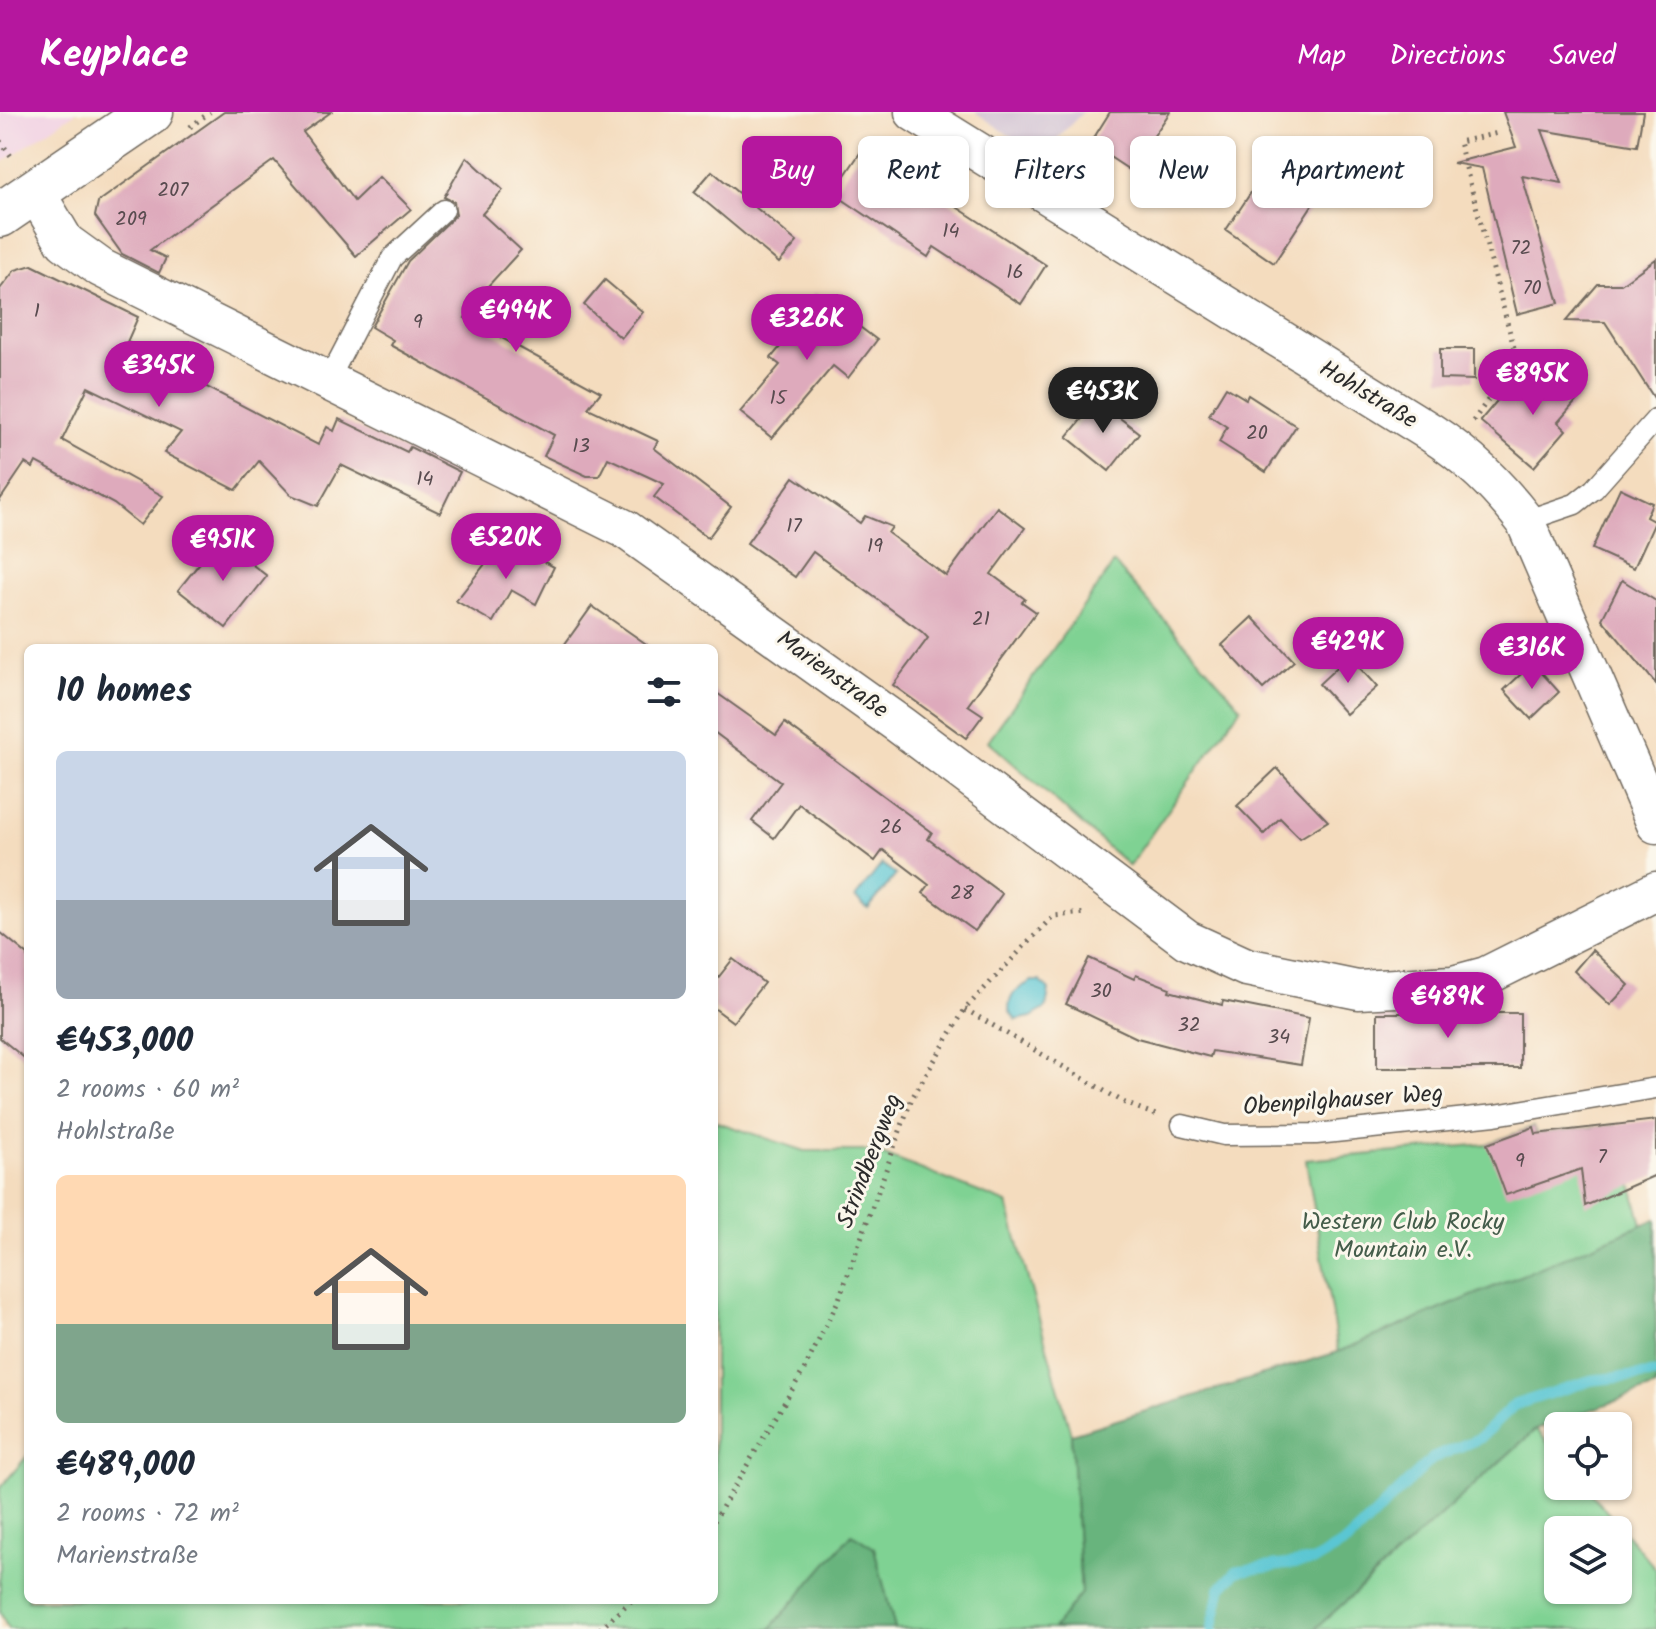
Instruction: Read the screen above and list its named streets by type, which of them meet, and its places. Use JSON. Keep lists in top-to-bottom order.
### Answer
{
  "streets": {
    "street": ["Hohlstraße", "Marienstraße"],
    "lane": ["Obenpilghauser Weg"],
    "path": ["Strindbergweg"]
  },
  "crossings": [
    ["Marienstraße", "Strindbergweg"]
  ],
  "parks": ["Western Club Rocky Mountain e.V."],
  "house_numbers": [
    "207",
    "209",
    "14",
    "72",
    "16",
    "70",
    "1",
    "9",
    "15",
    "20",
    "13",
    "14",
    "17",
    "19",
    "21",
    "26",
    "28",
    "30",
    "32",
    "34",
    "7",
    "9"
  ],
  "page": {
    "header": "Keyplace",
    "nav": ["Map", "Directions", "Saved"],
    "chip": [
      "Buy",
      "Rent",
      "Filters",
      "New",
      "Apartment"
    ],
    "price": [
      "€494K",
      "€326K",
      "€345K",
      "€895K",
      "€453K",
      "€520K",
      "€951K",
      "€429K",
      "€316K",
      "€489K"
    ],
    "heading": "10 homes",
    "list": [
      {
        "name": "€453,000",
        "note": "2 rooms · 60 m² · Hohlstraße"
      },
      {
        "name": "€489,000",
        "note": "2 rooms · 72 m² · Marienstraße"
      }
    ]
  }
}
